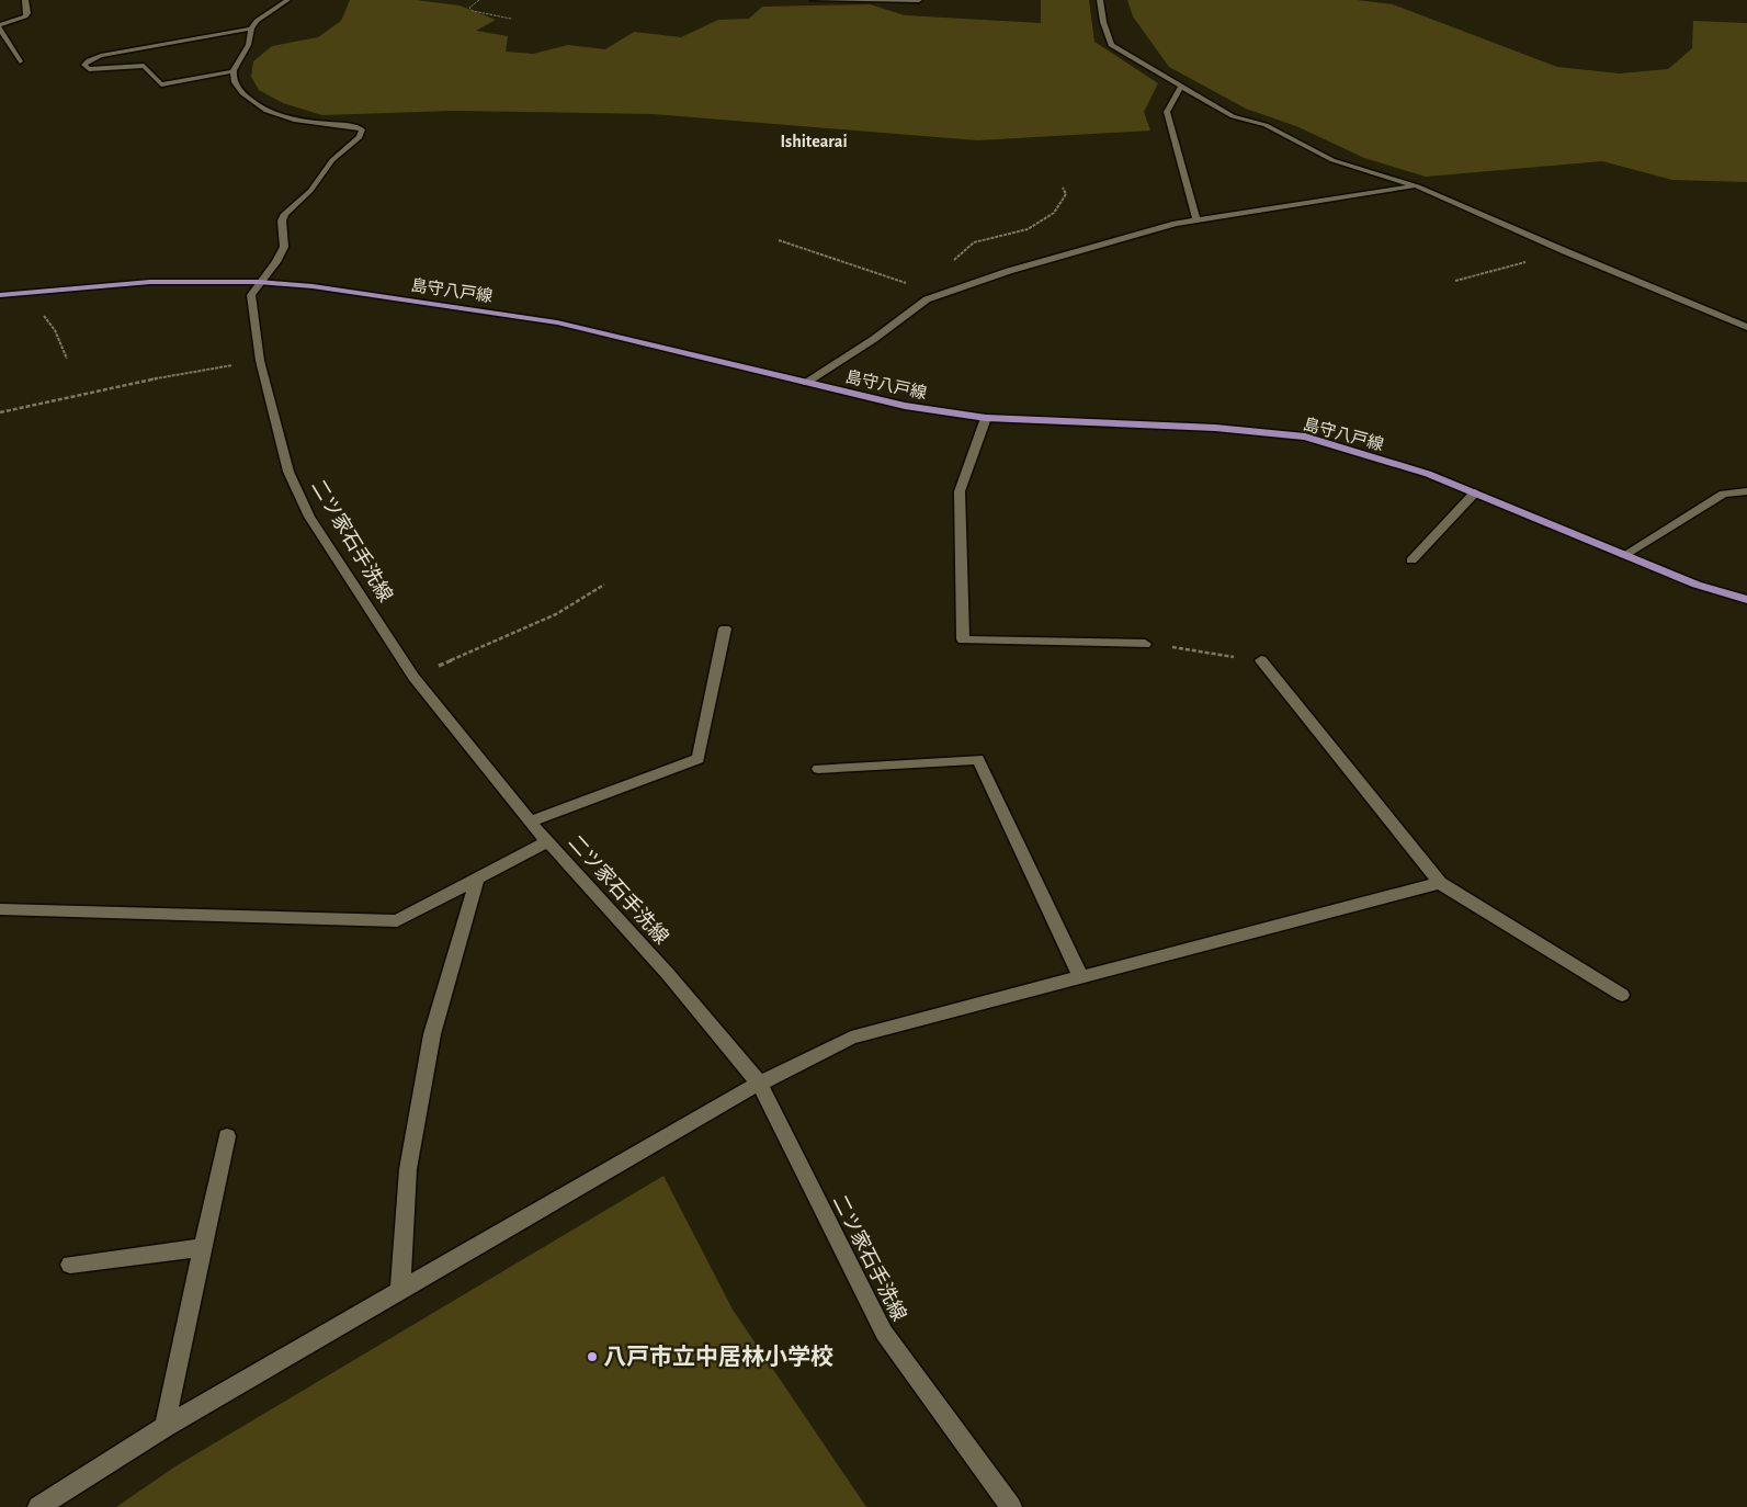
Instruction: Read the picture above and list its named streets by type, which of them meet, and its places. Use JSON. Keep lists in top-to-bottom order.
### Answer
{
  "streets": {
    "main road": ["島守八戸線"],
    "street": ["二ツ家石手洗線"]
  },
  "crossings": [
    ["島守八戸線", "二ツ家石手洗線"]
  ],
  "districts": ["Ishitearai"],
  "places": ["八戸市立中居林小学校"]
}
